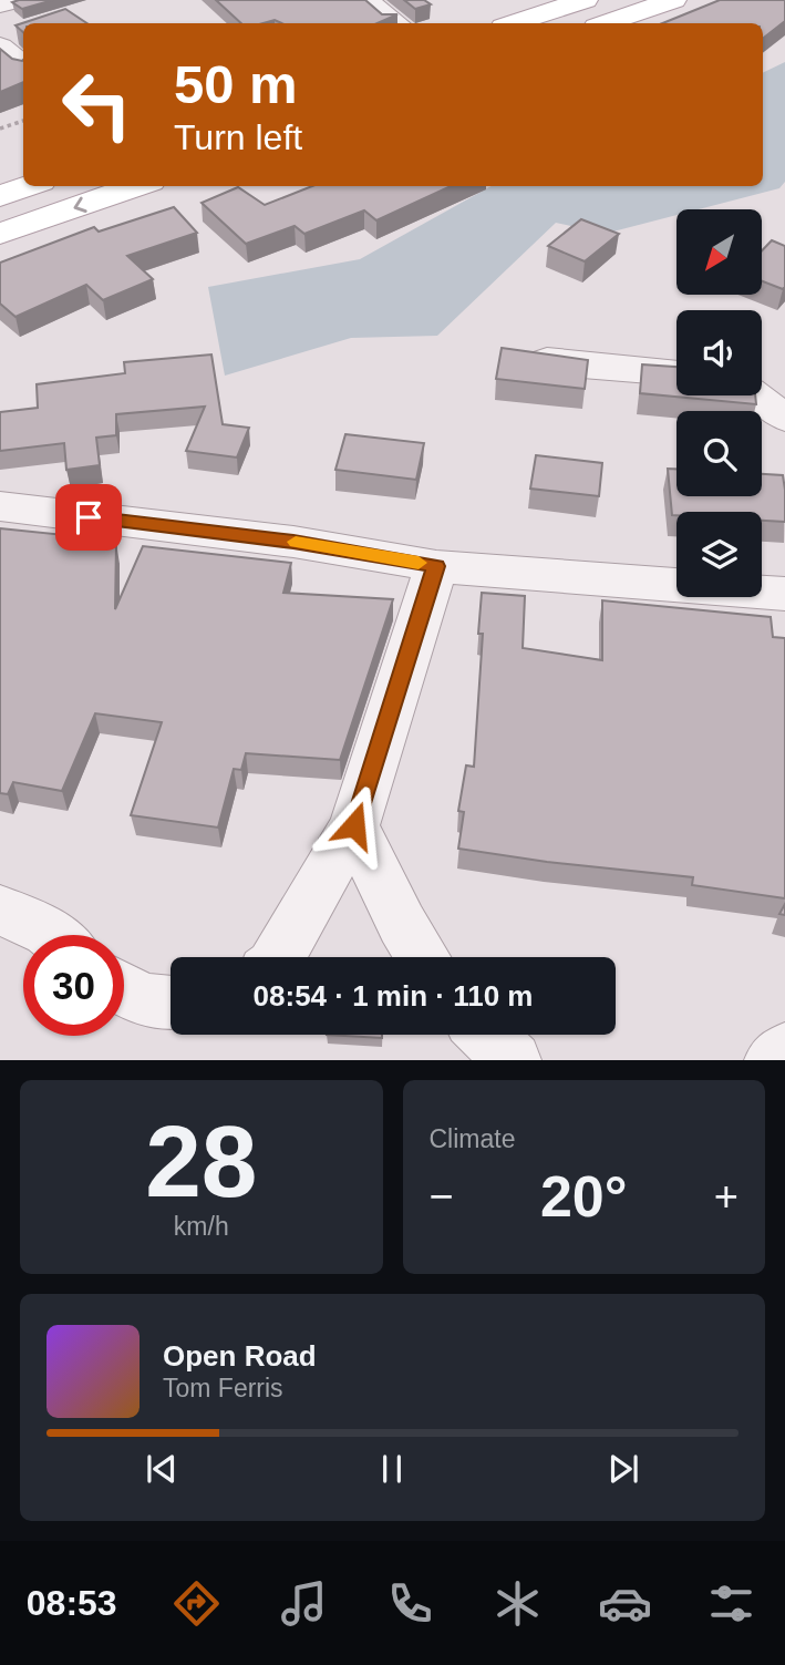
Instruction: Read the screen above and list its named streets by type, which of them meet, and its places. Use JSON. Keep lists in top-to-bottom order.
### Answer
{
  "north": "bottom left",
  "page": {
    "turn": ["50 m", "Turn left"],
    "limit": "30",
    "trip": "08:54 · 1 min · 110 m",
    "tile": [
      ["28", "km/h"],
      "Climate"
    ],
    "heat": ["−", "20°", "+"],
    "song": ["Open Road", "Tom Ferris"],
    "tabs": "08:53"
  }
}
